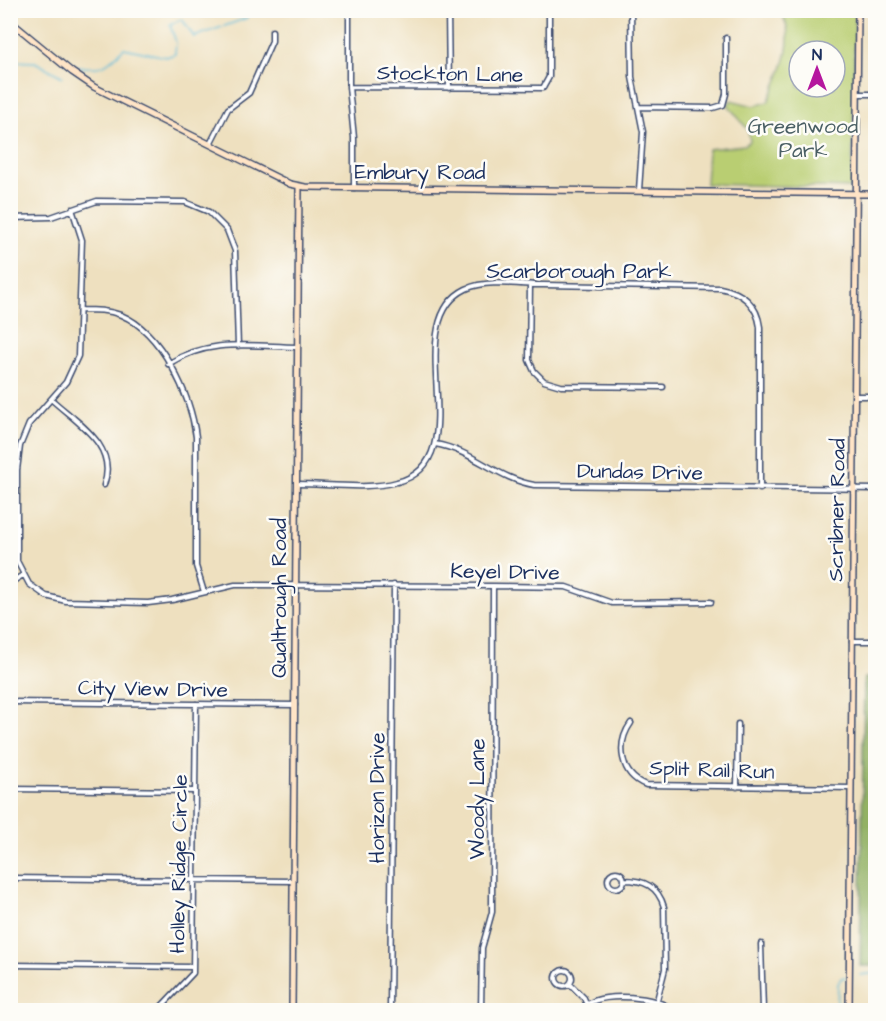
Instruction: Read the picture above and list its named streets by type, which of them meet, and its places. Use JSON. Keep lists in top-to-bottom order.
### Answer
{
  "streets": {
    "street": [
      "Stockton Lane",
      "Embury Road",
      "Scarborough Park",
      "Dundas Drive",
      "Scribner Road",
      "Keyel Drive",
      "Qualtrough Road",
      "City View Drive",
      "Split Rail Run",
      "Horizon Drive",
      "Woody Lane",
      "Holley Ridge Circle"
    ]
  },
  "crossings": [
    ["Embury Road", "Scribner Road"],
    ["Embury Road", "Qualtrough Road"],
    ["Scarborough Park", "Dundas Drive"],
    ["Dundas Drive", "Scribner Road"],
    ["Scribner Road", "Split Rail Run"],
    ["Keyel Drive", "Qualtrough Road"],
    ["Keyel Drive", "Horizon Drive"],
    ["Keyel Drive", "Woody Lane"],
    ["Qualtrough Road", "City View Drive"],
    ["City View Drive", "Holley Ridge Circle"]
  ],
  "parks": ["Greenwood Park"],
  "north": "top"
}
